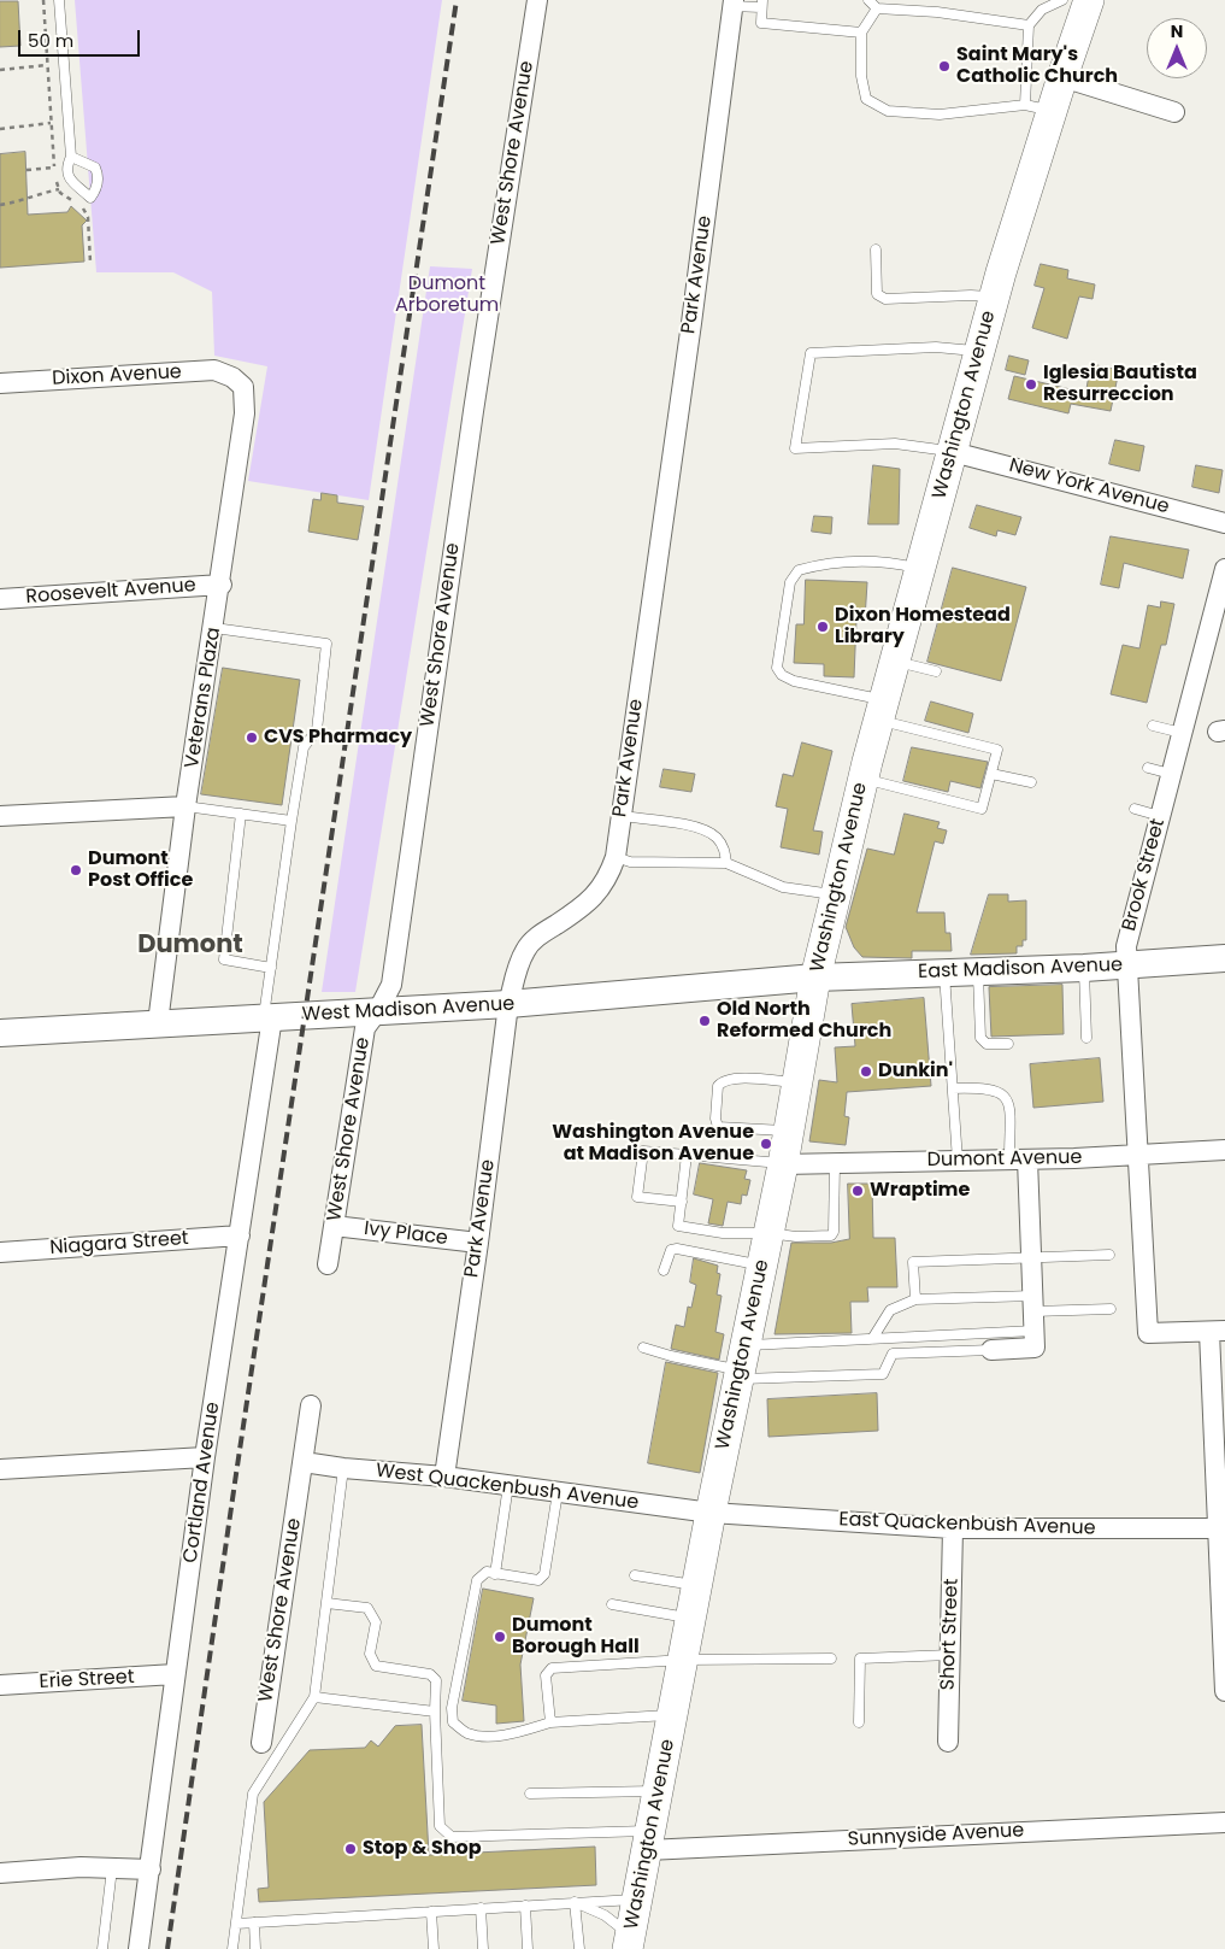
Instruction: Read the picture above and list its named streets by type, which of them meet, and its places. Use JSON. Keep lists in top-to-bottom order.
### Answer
{
  "streets": {
    "main road": ["Washington Avenue", "East Madison Avenue", "West Madison Avenue"],
    "street": [
      "West Shore Avenue",
      "Park Avenue",
      "Dixon Avenue",
      "New York Avenue",
      "Roosevelt Avenue",
      "Veterans Plaza",
      "Brook Street",
      "Dumont Avenue",
      "Ivy Place",
      "Niagara Street",
      "Cortland Avenue",
      "West Quackenbush Avenue",
      "East Quackenbush Avenue",
      "Short Street",
      "Erie Street",
      "Sunnyside Avenue"
    ]
  },
  "crossings": [
    ["West Shore Avenue", "West Madison Avenue"],
    ["West Shore Avenue", "Ivy Place"],
    ["West Shore Avenue", "West Quackenbush Avenue"],
    ["Park Avenue", "West Madison Avenue"],
    ["Park Avenue", "Ivy Place"],
    ["Park Avenue", "West Quackenbush Avenue"],
    ["Dixon Avenue", "Veterans Plaza"],
    ["Washington Avenue", "New York Avenue"],
    ["Washington Avenue", "East Madison Avenue"],
    ["Washington Avenue", "West Madison Avenue"],
    ["Washington Avenue", "Dumont Avenue"],
    ["Washington Avenue", "West Quackenbush Avenue"],
    ["Washington Avenue", "East Quackenbush Avenue"],
    ["Washington Avenue", "Sunnyside Avenue"],
    ["Roosevelt Avenue", "Veterans Plaza"],
    ["Veterans Plaza", "West Madison Avenue"],
    ["Brook Street", "East Madison Avenue"],
    ["Brook Street", "Dumont Avenue"],
    ["East Madison Avenue", "West Madison Avenue"],
    ["West Madison Avenue", "Cortland Avenue"],
    ["Niagara Street", "Cortland Avenue"],
    ["Cortland Avenue", "Erie Street"],
    ["West Quackenbush Avenue", "East Quackenbush Avenue"],
    ["East Quackenbush Avenue", "Short Street"]
  ],
  "districts": ["Dumont"],
  "parks": ["Dumont Arboretum"],
  "places": [
    "Saint Mary's Catholic Church",
    "Iglesia Bautista Resurreccion",
    "Dixon Homestead Library",
    "CVS Pharmacy",
    "Dumont Post Office",
    "Old North Reformed Church",
    "Dunkin'",
    "Washington Avenue at Madison Avenue",
    "Wraptime",
    "Dumont Borough Hall",
    "Stop & Shop"
  ],
  "scale_bar": "50 m",
  "north": "top"
}
